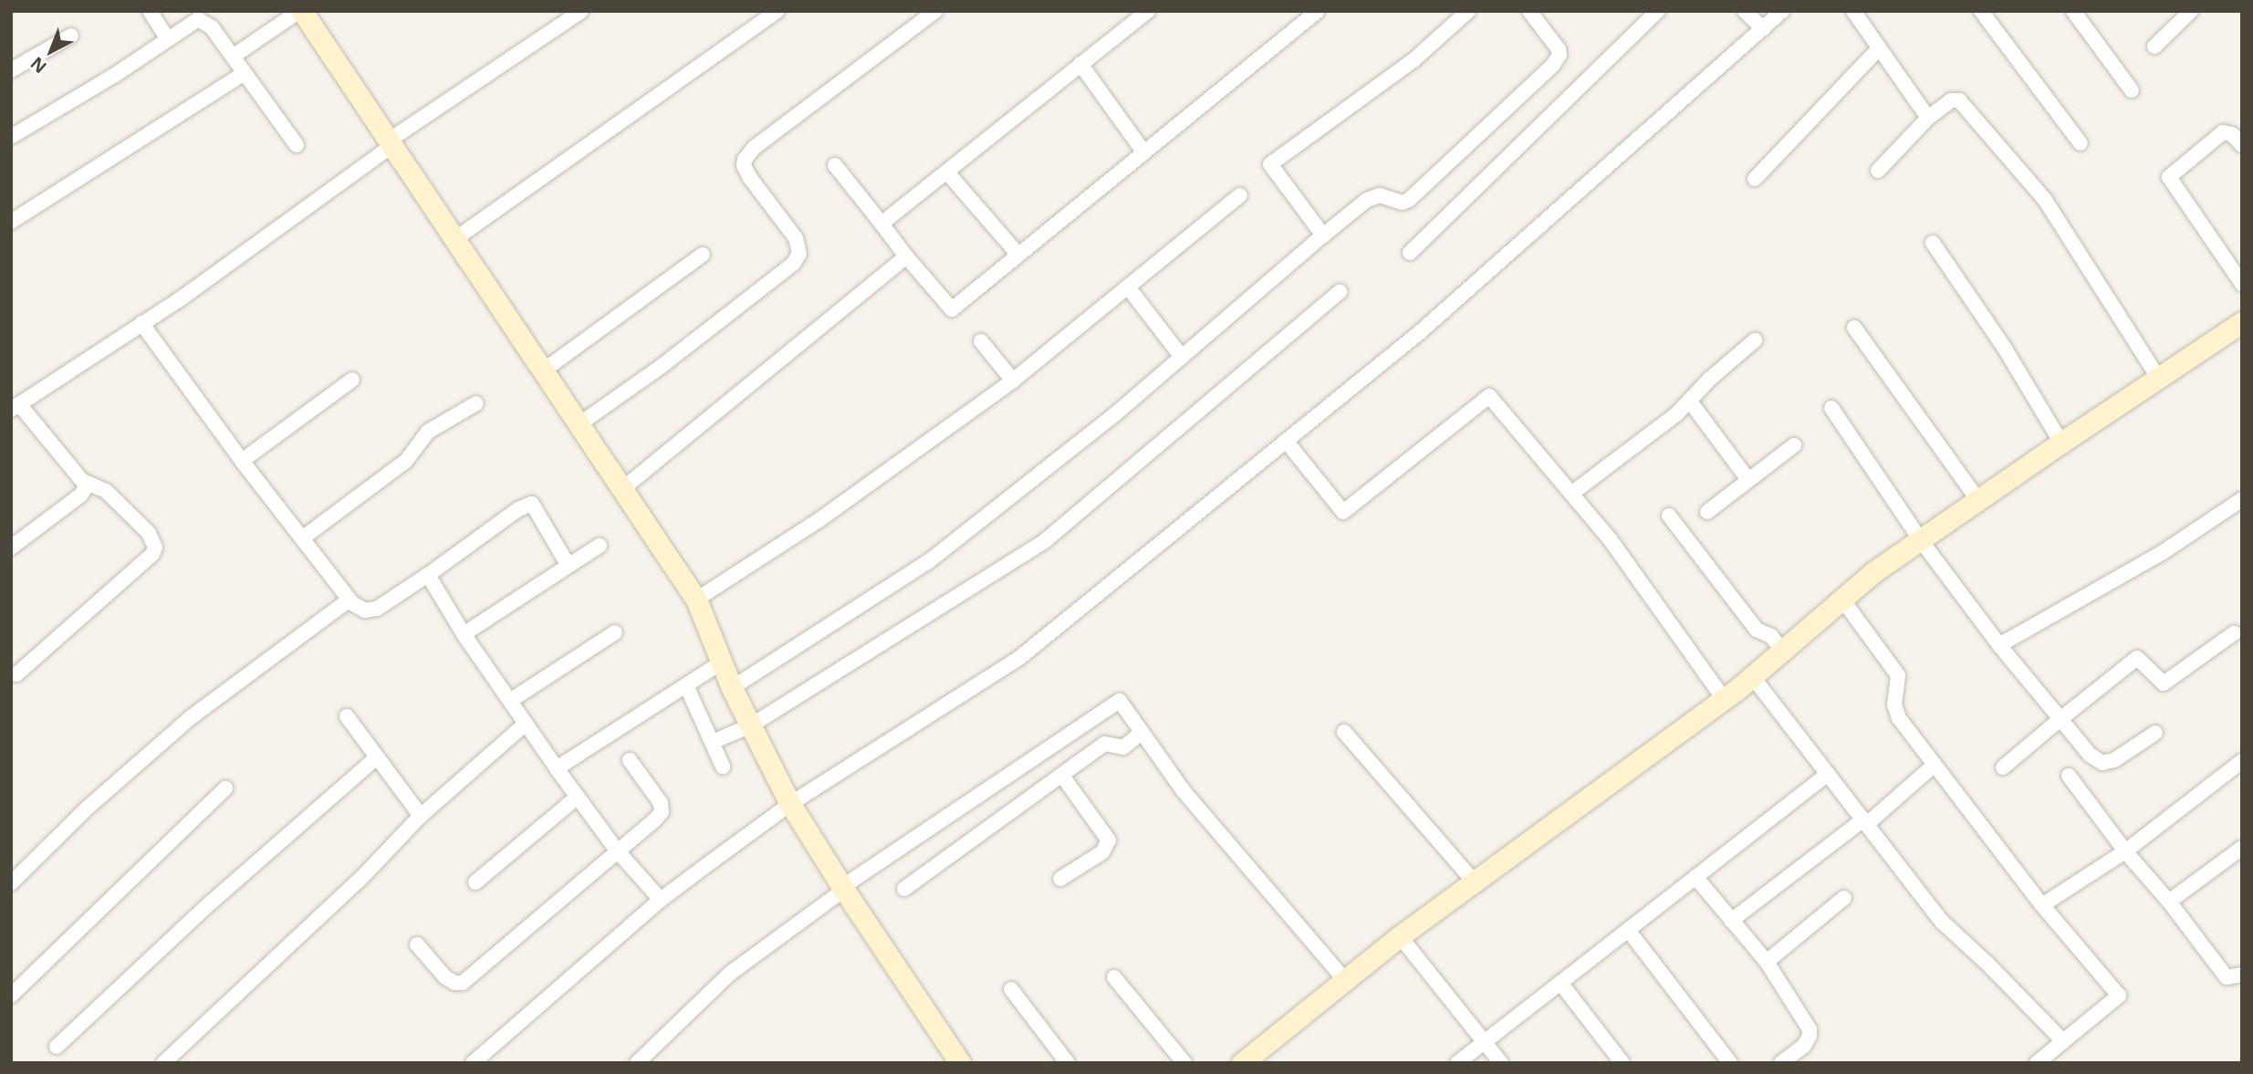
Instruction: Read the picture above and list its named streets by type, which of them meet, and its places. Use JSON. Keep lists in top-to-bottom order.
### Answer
{
  "north": "bottom left"
}
